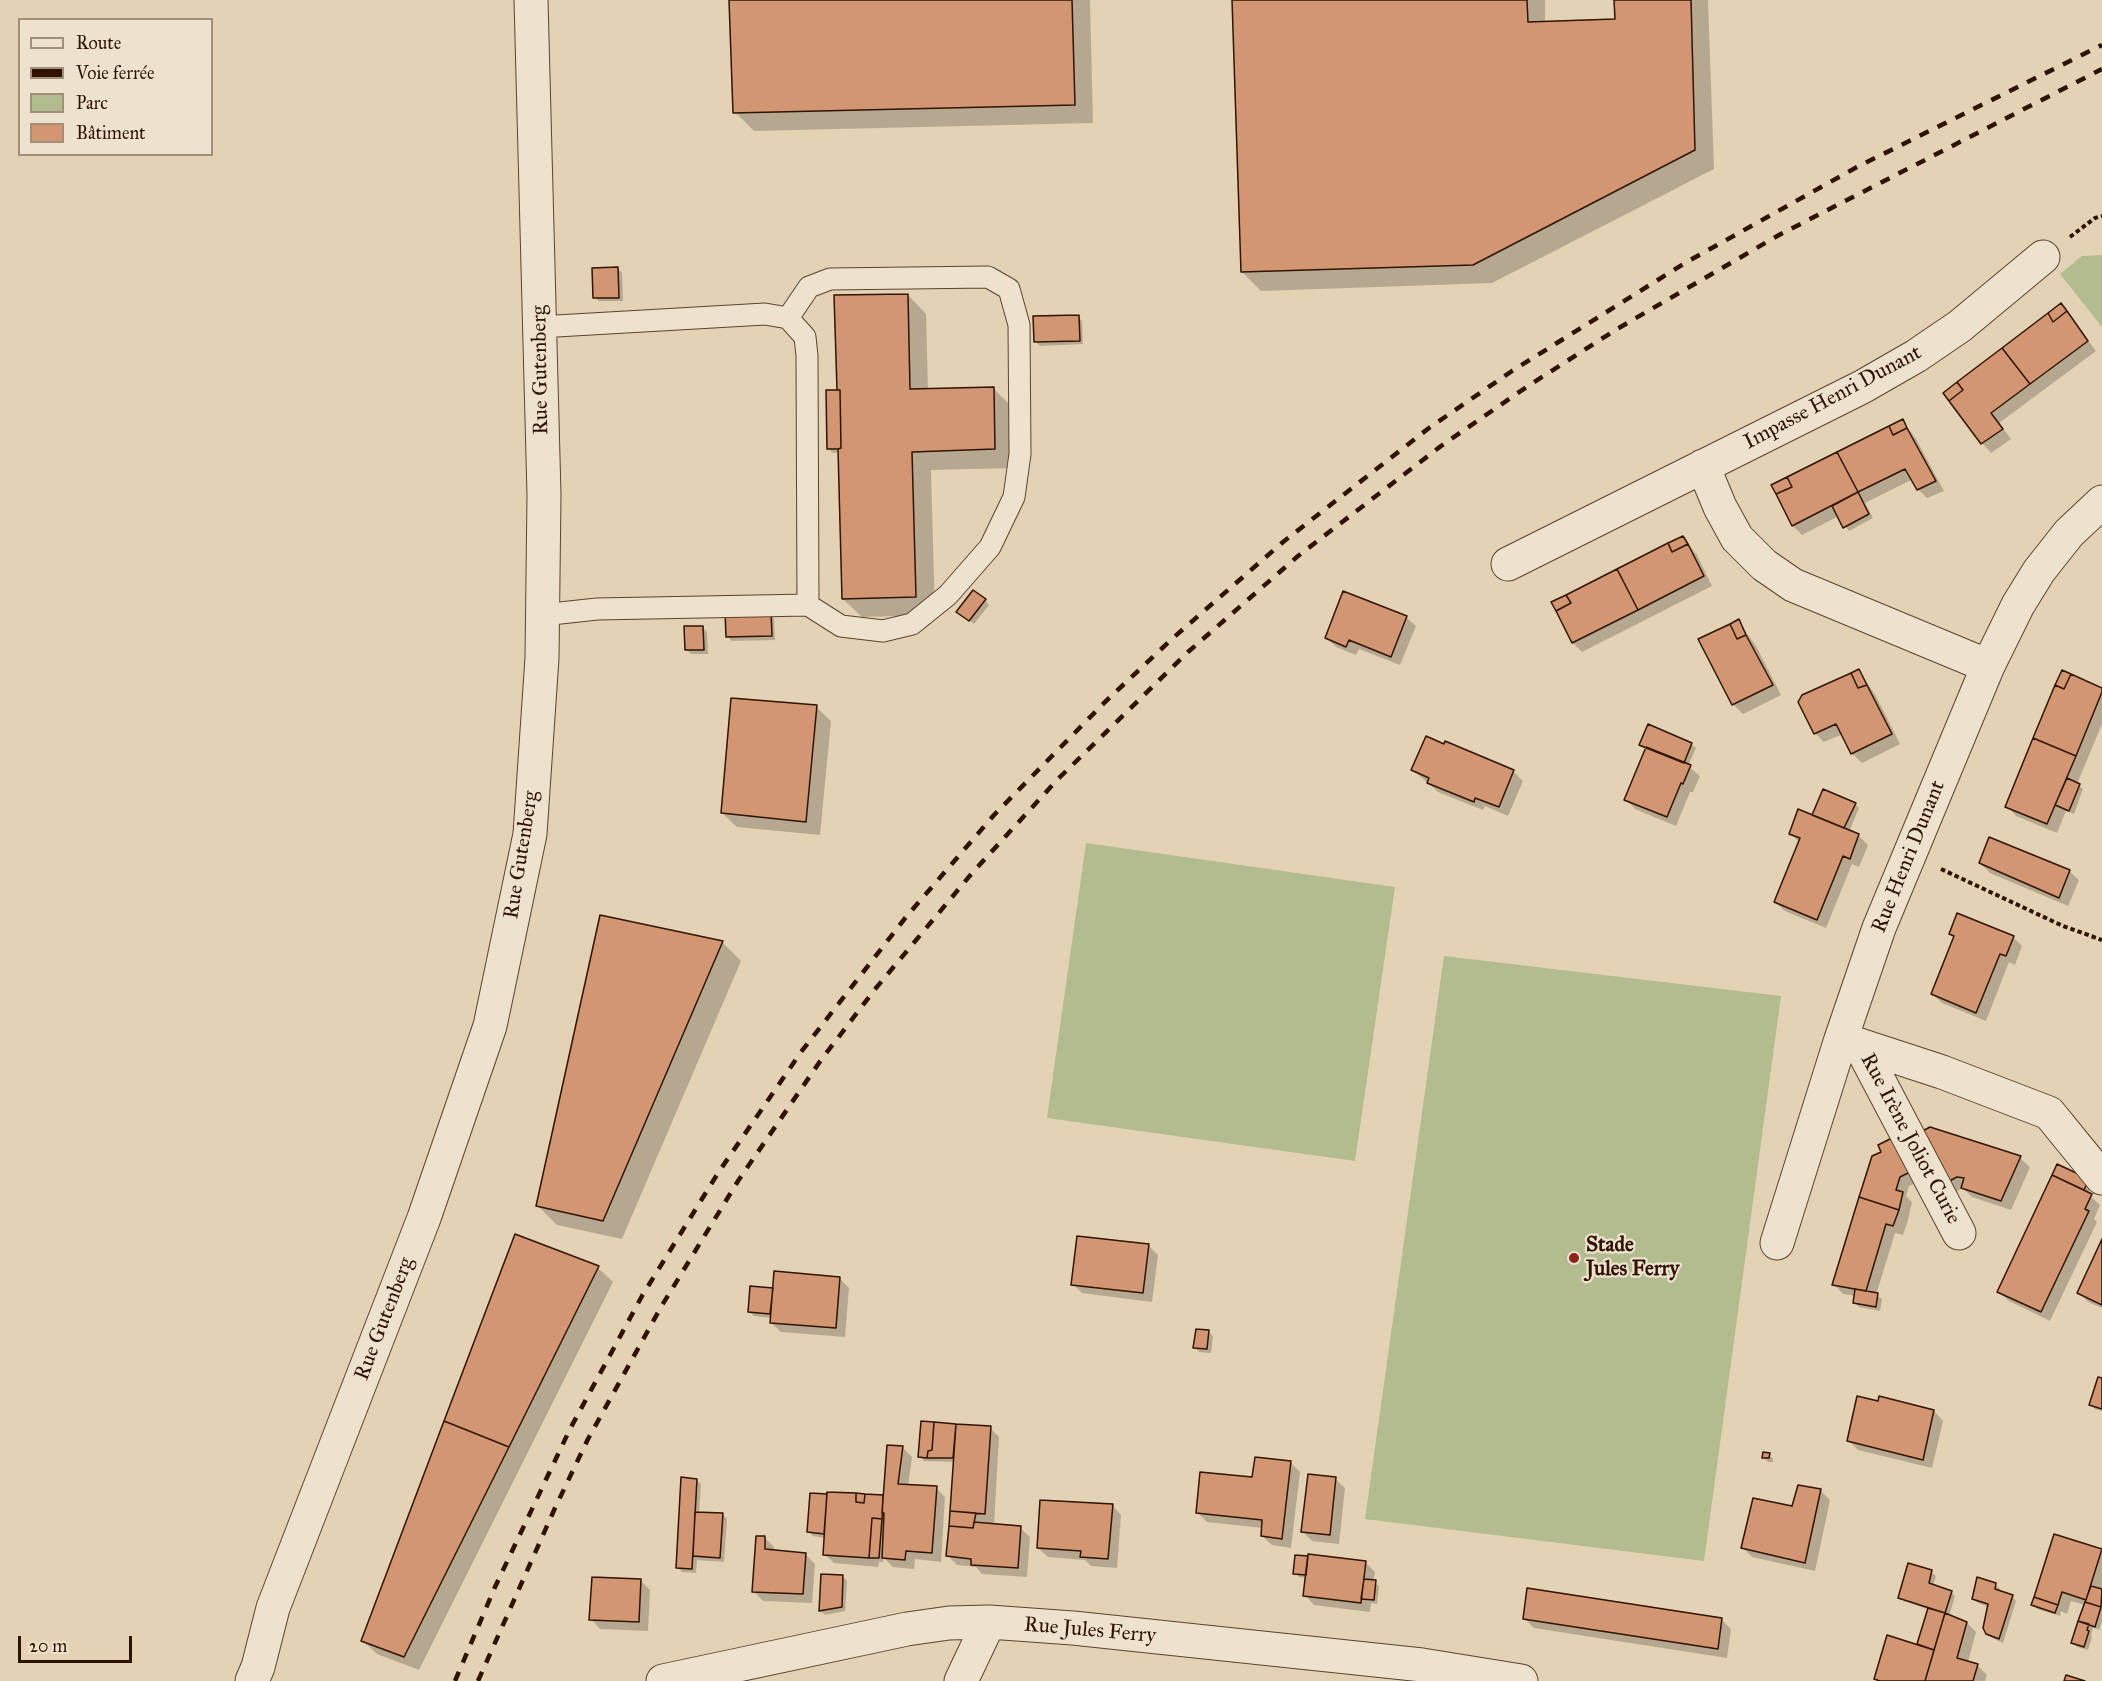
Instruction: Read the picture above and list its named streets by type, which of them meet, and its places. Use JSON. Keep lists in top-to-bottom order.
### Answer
{
  "streets": {
    "street": [
      "Rue Gutenberg",
      "Impasse Henri Dunant",
      "Rue Henri Dunant",
      "Rue Irène Joliot Curie",
      "Rue Jules Ferry"
    ]
  },
  "crossings": [
    ["Rue Henri Dunant", "Rue Irène Joliot Curie"]
  ],
  "places": ["Stade Jules Ferry"],
  "legend": [
    "Route",
    "Voie ferrée",
    "Parc",
    "Bâtiment"
  ],
  "scale_bar": "20 m"
}
